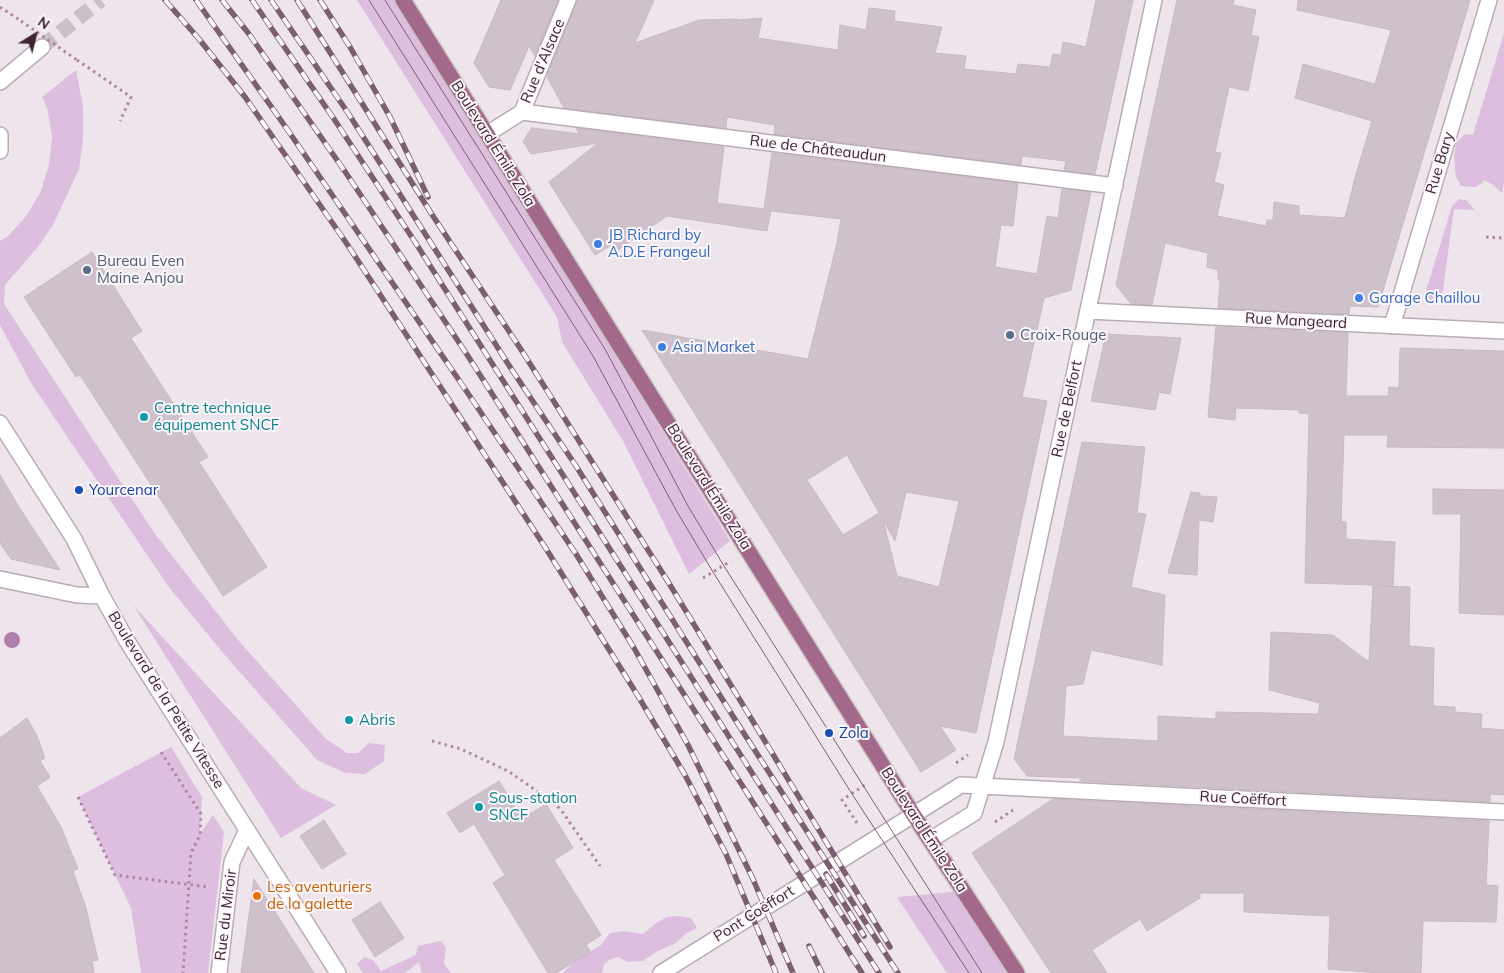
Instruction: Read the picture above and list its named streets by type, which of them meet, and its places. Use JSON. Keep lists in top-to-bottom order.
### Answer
{
  "streets": {
    "main road": ["Boulevard Émile Zola"],
    "street": [
      "Rue d'Alsace",
      "Rue de Châteaudun",
      "Rue Bary",
      "Rue Mangeard",
      "Rue de Belfort",
      "Boulevard de la Petite Vitesse",
      "Rue Coëffort",
      "Pont Coëffort",
      "Rue du Miroir"
    ]
  },
  "crossings": [
    ["Rue d'Alsace", "Boulevard Émile Zola"],
    ["Rue d'Alsace", "Rue de Châteaudun"],
    ["Boulevard Émile Zola", "Rue de Belfort"],
    ["Boulevard Émile Zola", "Rue Coëffort"],
    ["Boulevard Émile Zola", "Pont Coëffort"],
    ["Rue de Châteaudun", "Rue de Belfort"],
    ["Rue Bary", "Rue Mangeard"],
    ["Rue Mangeard", "Rue de Belfort"],
    ["Rue de Belfort", "Rue Coëffort"],
    ["Boulevard de la Petite Vitesse", "Rue du Miroir"],
    ["Rue Coëffort", "Pont Coëffort"]
  ],
  "places": [
    "JB Richard by A.D.E Frangeul",
    "Bureau Even Maine Anjou",
    "Garage Chaillou",
    "Croix-Rouge",
    "Asia Market",
    "Centre technique équipement SNCF",
    "Yourcenar",
    "Abris",
    "Zola",
    "Sous-station SNCF",
    "Les aventuriers de la galette"
  ],
  "north": "top right"
}
